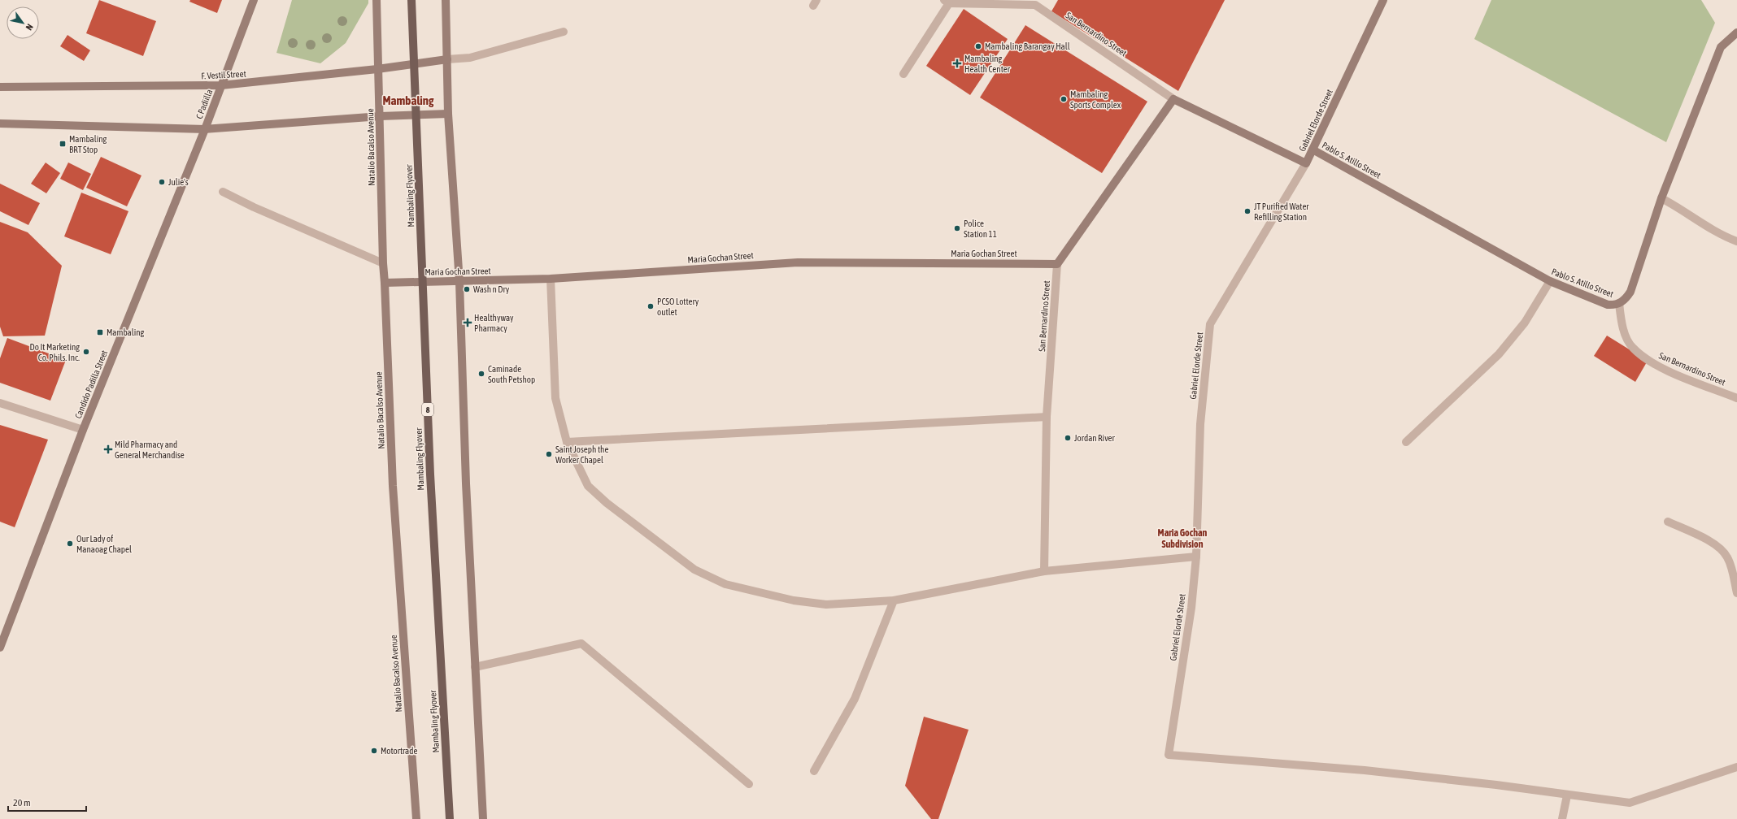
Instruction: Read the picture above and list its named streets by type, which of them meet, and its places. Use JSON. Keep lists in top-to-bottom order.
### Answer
{
  "streets": {
    "main road": [
      "San Bernardino Street",
      "F. Vestil Street",
      "C Padiilla",
      "Gabriel Elorde Street",
      "Natalio Bacalso Avenue",
      "Pablo S. Atillo Street",
      "Mambaling Flyover",
      "Maria Gochan Street",
      "Candido Padilla Street",
      "8"
    ]
  },
  "crossings": [
    ["San Bernardino Street", "Gabriel Elorde Street"],
    ["San Bernardino Street", "Pablo S. Atillo Street"],
    ["San Bernardino Street", "Maria Gochan Street"],
    ["F. Vestil Street", "C Padiilla"],
    ["F. Vestil Street", "Natalio Bacalso Avenue"],
    ["C Padiilla", "Candido Padilla Street"],
    ["Gabriel Elorde Street", "Pablo S. Atillo Street"],
    ["Natalio Bacalso Avenue", "Maria Gochan Street"]
  ],
  "districts": ["Mambaling", "Maria Gochan Subdivision"],
  "places": {
    "other": [
      "Mambaling Barangay Hall",
      "Mambaling Sports Complex",
      "Julie's",
      "JT Purified Water Refilling Station",
      "Police Station 11",
      "Wash n Dry",
      "PCSO Lottery outlet",
      "Do It Marketing Co. Phils. Inc.",
      "Caminade South Petshop",
      "Jordan River",
      "Saint Joseph the Worker Chapel",
      "Our Lady of Manaoag Chapel",
      "Motortrade"
    ],
    "health": ["Mambaling Health Center", "Healthyway Pharmacy", "Mild Pharmacy and General Merchandise"],
    "transit": ["Mambaling BRT Stop", "Mambaling"]
  },
  "scale_bar": "20 m",
  "north": "bottom right"
}
